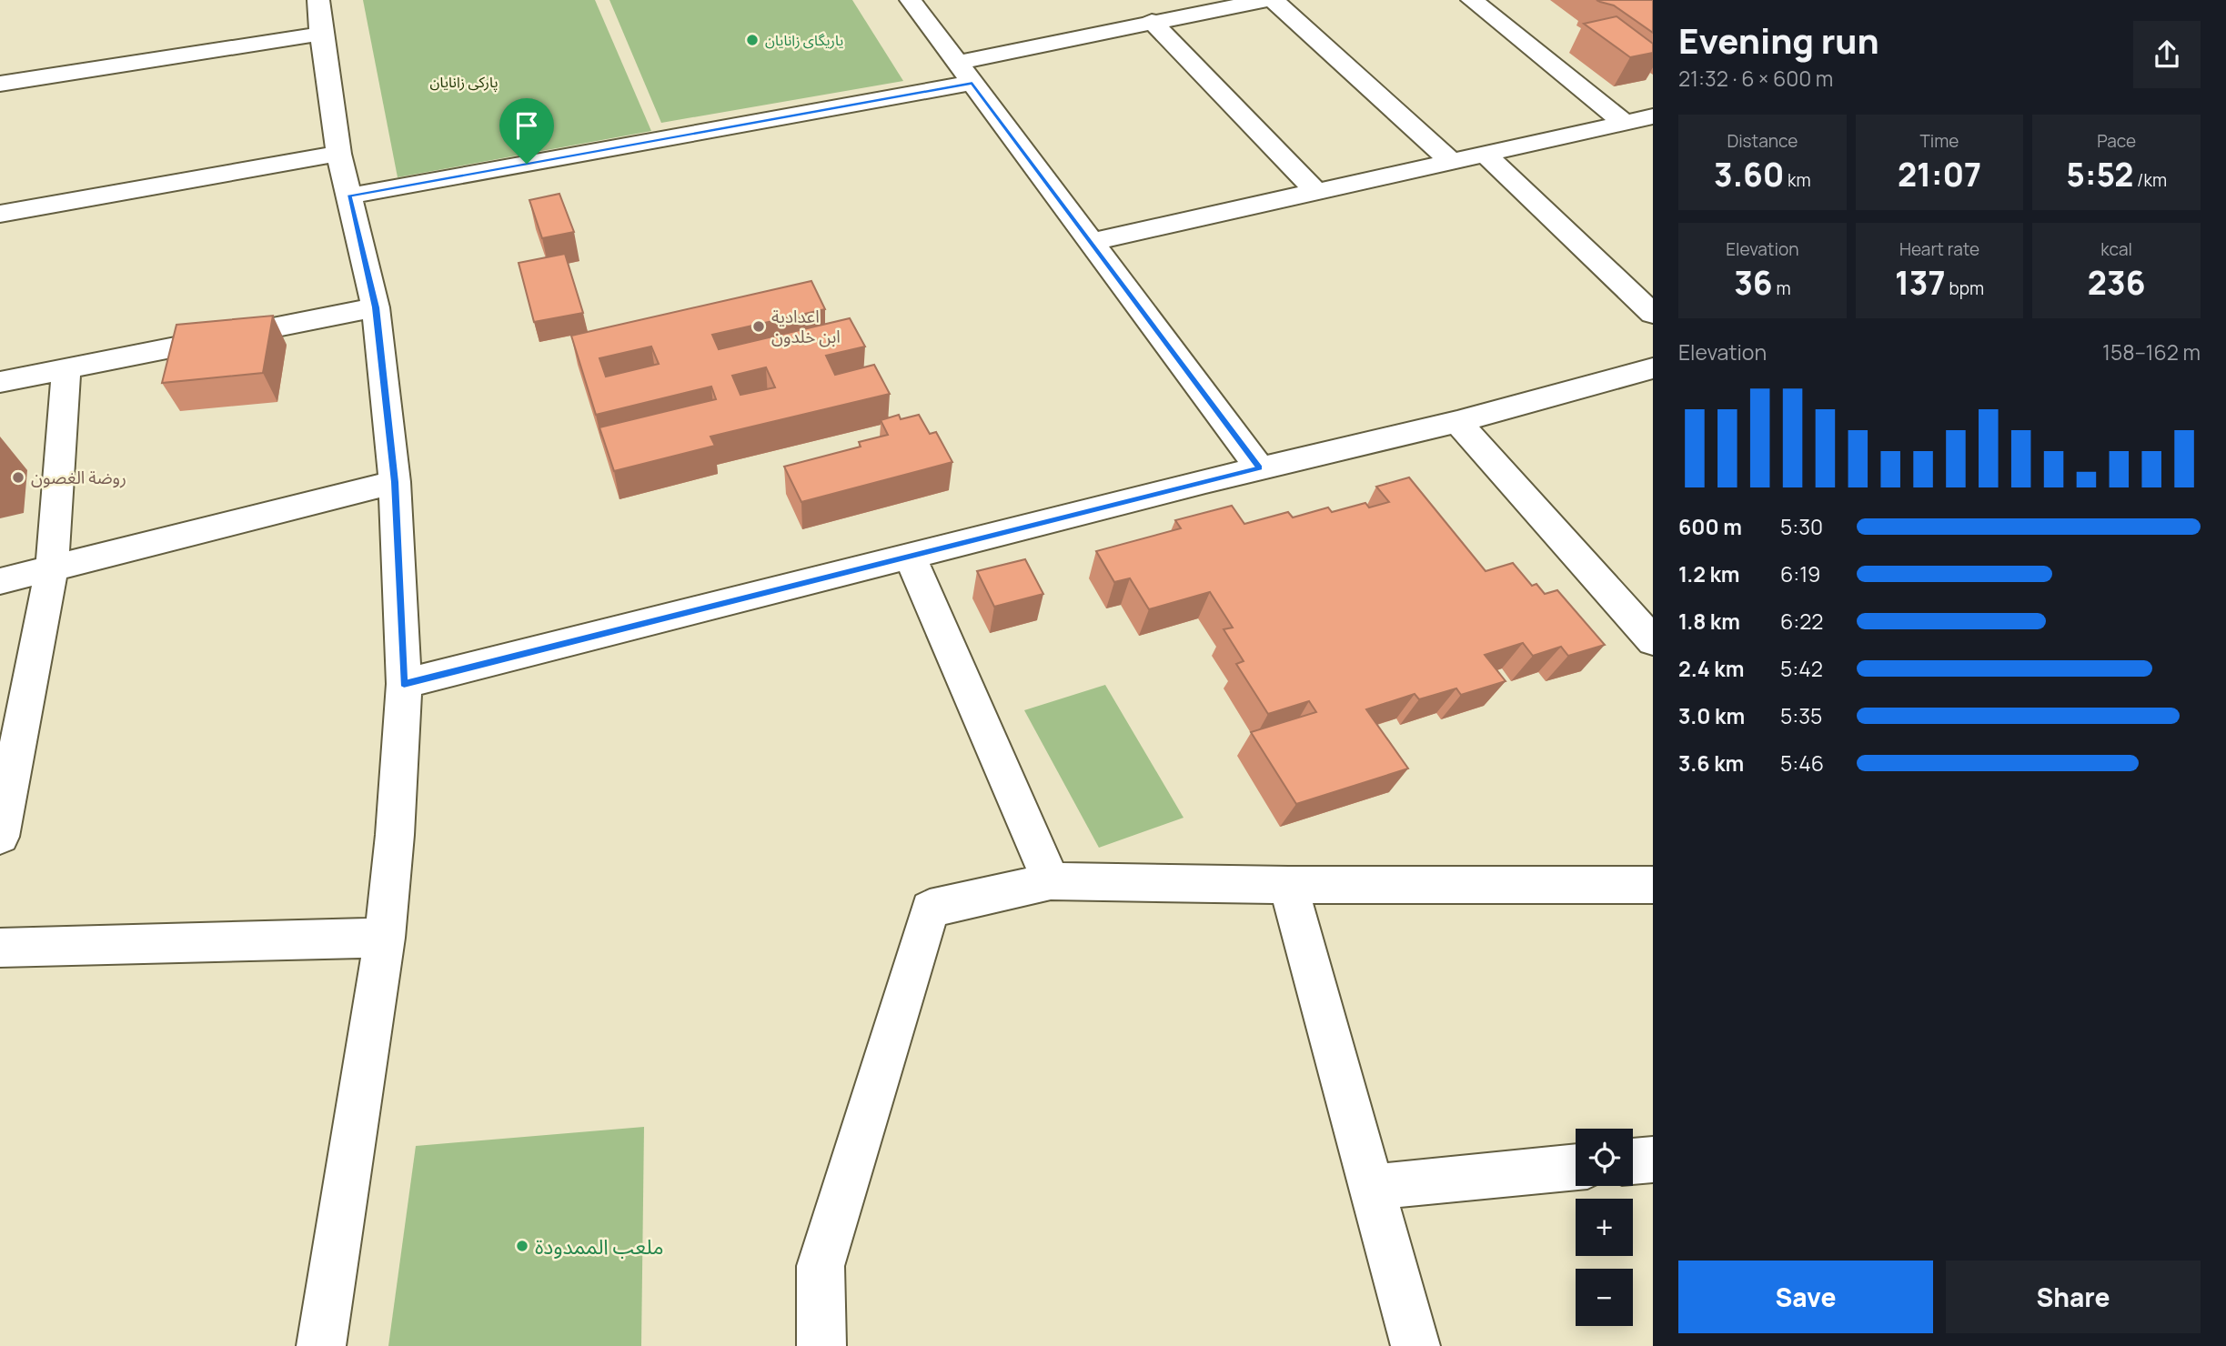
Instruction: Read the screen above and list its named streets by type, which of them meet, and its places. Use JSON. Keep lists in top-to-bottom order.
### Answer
{
  "parks": ["پارکی زانایان"],
  "places": [
    "یاریگای زانایان",
    "اعدادية ابن خلدون",
    "روضة الغصون",
    "ملعب الممدودة"
  ],
  "page": {
    "heading": ["Evening run", "21:32 · 6 × 600 m"],
    "stats": [
      ["Distance", "3.60 km"],
      ["Time", "21:07"],
      ["Pace", "5:52 /km"],
      ["Elevation", "36 m"],
      ["Heart rate", "137 bpm"],
      ["kcal", "236"]
    ],
    "chart": ["Elevation", "158–162 m"],
    "list": [
      {
        "name": "600 m",
        "note": "5:30"
      },
      {
        "name": "1.2 km",
        "note": "6:19"
      },
      {
        "name": "1.8 km",
        "note": "6:22"
      },
      {
        "name": "2.4 km",
        "note": "5:42"
      },
      {
        "name": "3.0 km",
        "note": "5:35"
      },
      {
        "name": "3.6 km",
        "note": "5:46"
      }
    ],
    "map_buttons": ["+", "−"],
    "buttons": ["Save", "Share"]
  }
}
